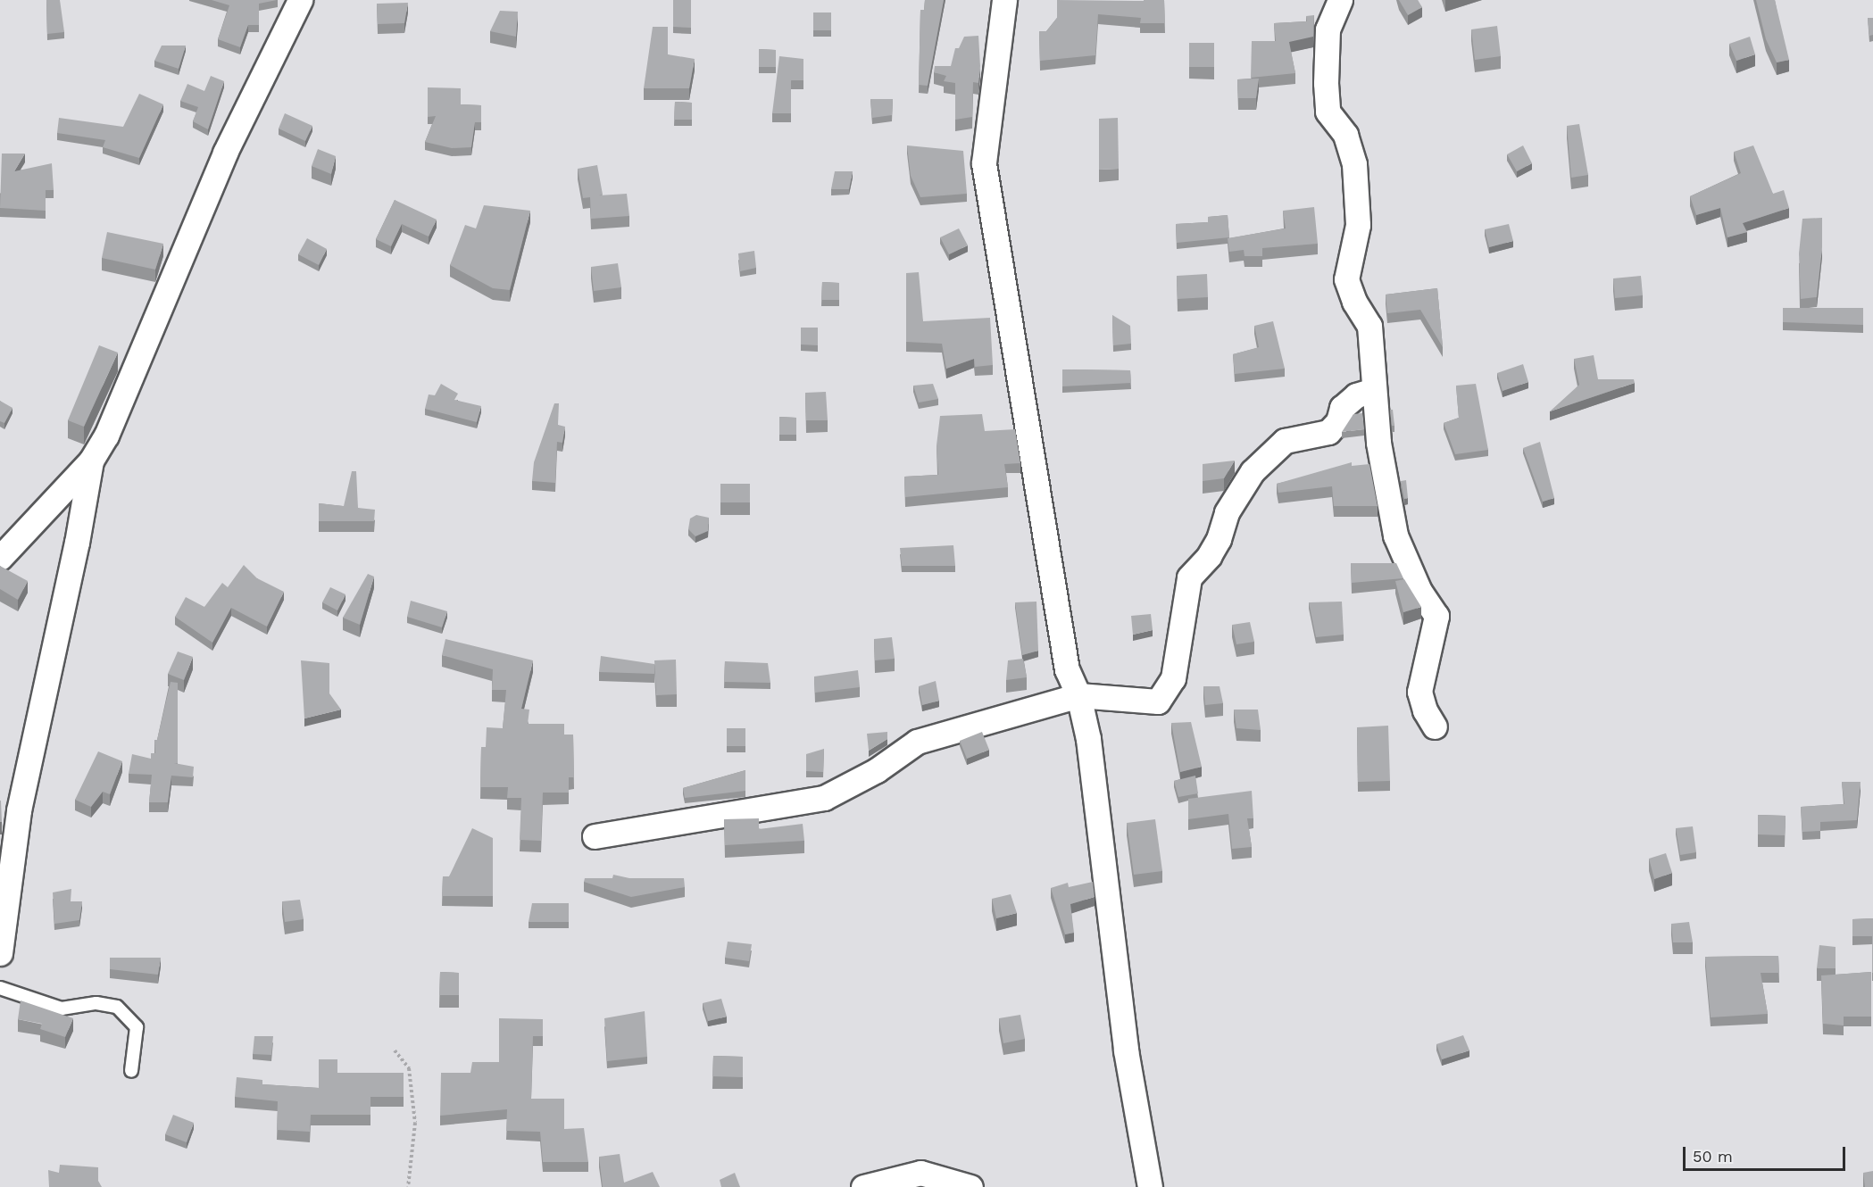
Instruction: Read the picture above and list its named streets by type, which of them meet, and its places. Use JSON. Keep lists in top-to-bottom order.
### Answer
{
  "scale_bar": "50 m"
}
